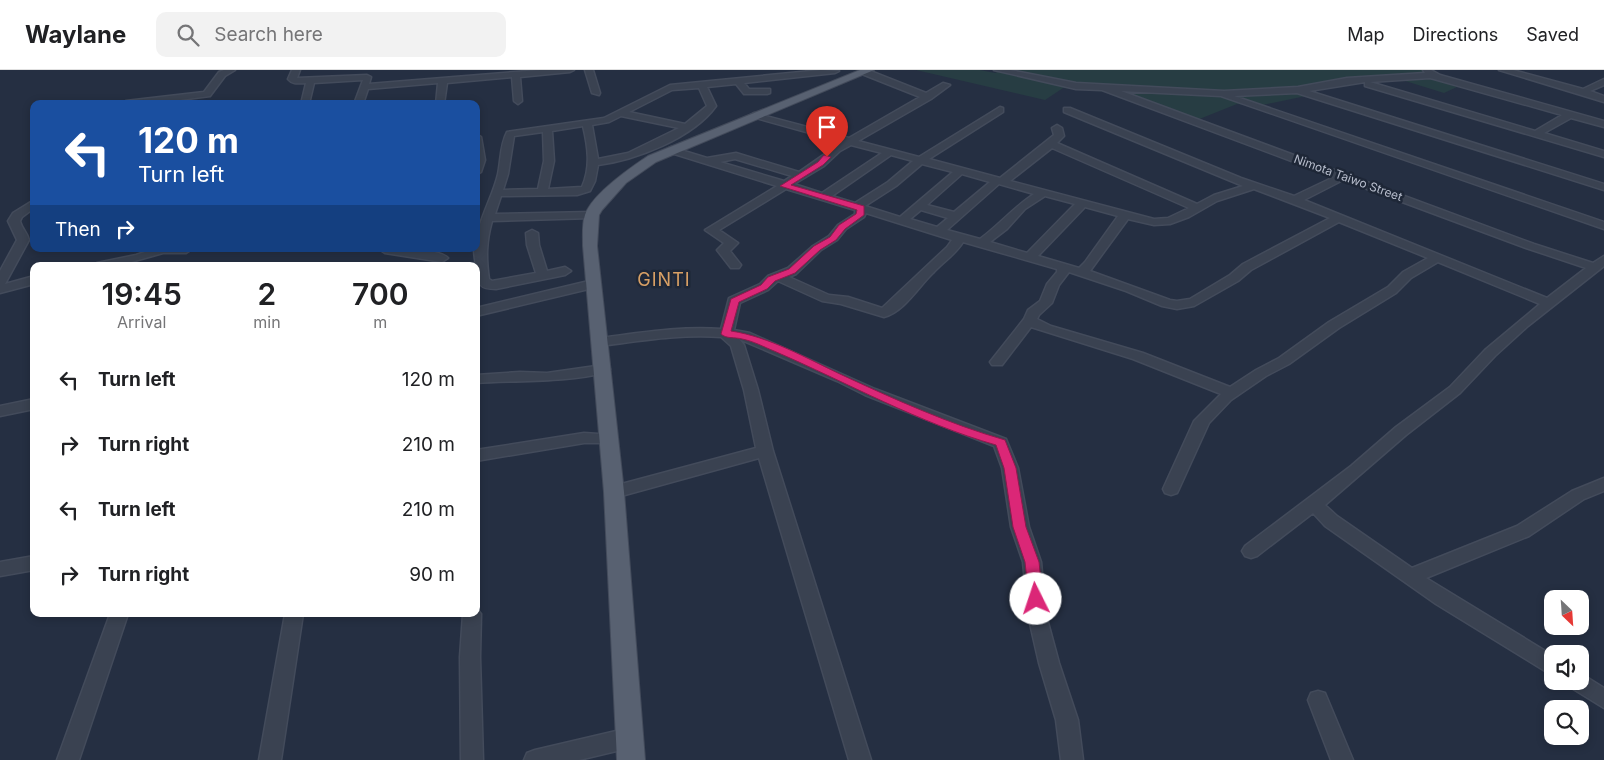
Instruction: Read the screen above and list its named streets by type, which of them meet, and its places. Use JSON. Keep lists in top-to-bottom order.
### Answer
{
  "streets": {
    "street": ["Nimota Taiwo Street"]
  },
  "districts": ["GINTI"],
  "north": "bottom right",
  "page": {
    "header": "Waylane",
    "search": "Search here",
    "nav": ["Map", "Directions", "Saved"],
    "turn": ["120 m", "Turn left"],
    "then": "Then",
    "eta": [
      "19:45",
      "Arrival",
      "2",
      "min",
      "700",
      "m"
    ],
    "list": [
      {
        "name": "Turn left",
        "value": "120 m"
      },
      {
        "name": "Turn right",
        "value": "210 m"
      },
      {
        "name": "Turn left",
        "value": "210 m"
      },
      {
        "name": "Turn right",
        "value": "90 m"
      }
    ]
  }
}
